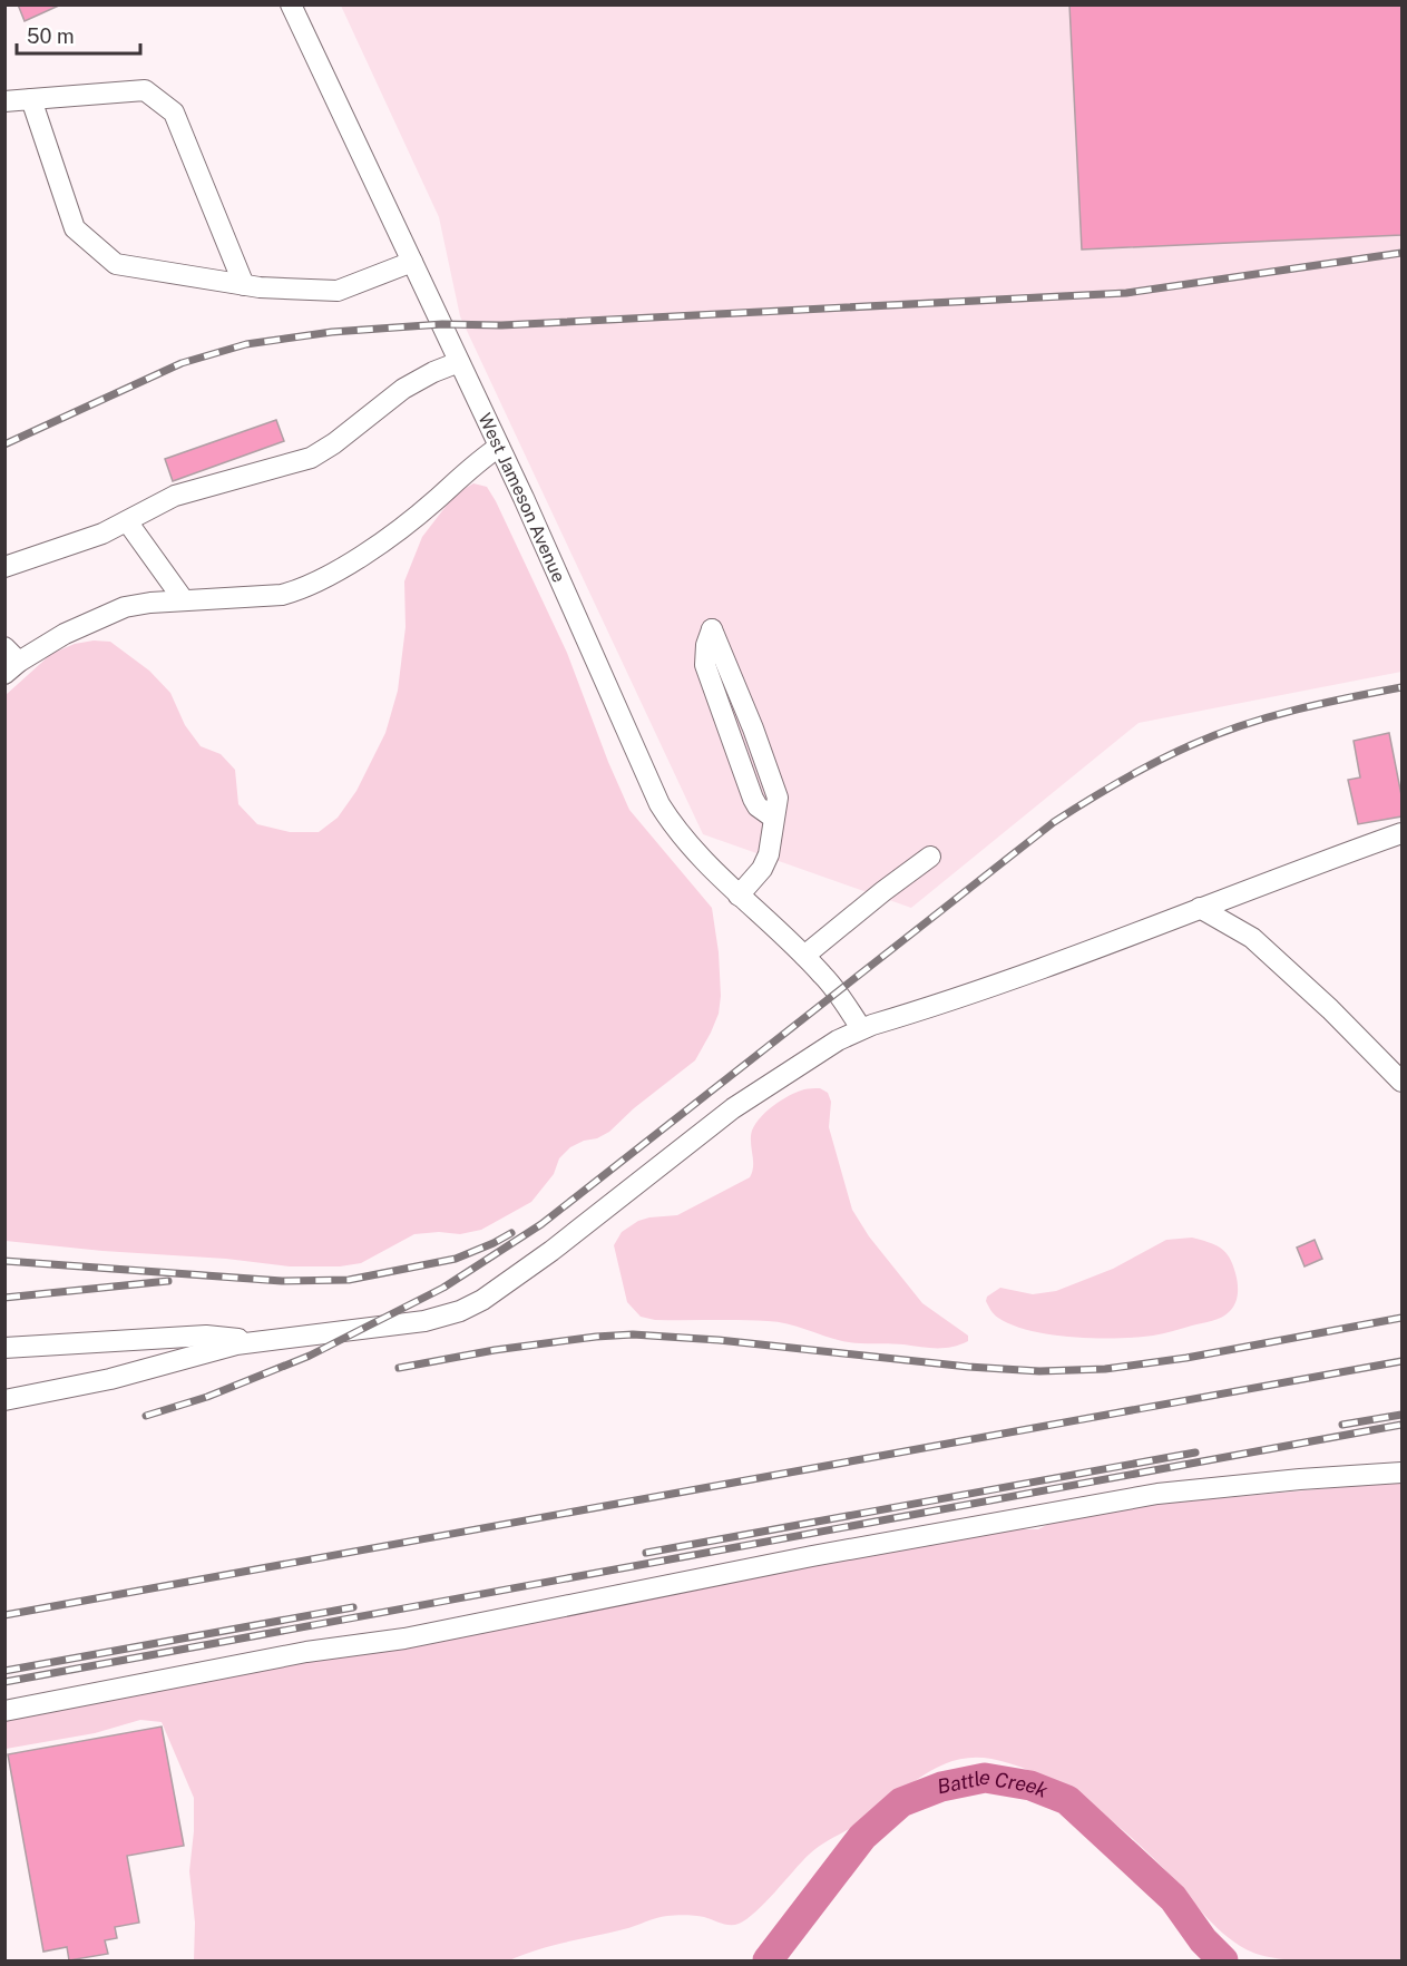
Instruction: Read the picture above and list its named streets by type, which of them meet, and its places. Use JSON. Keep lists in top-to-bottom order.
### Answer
{
  "streets": {
    "lane": ["West Jameson Avenue"]
  },
  "water": ["Battle Creek"],
  "scale_bar": "50 m"
}
